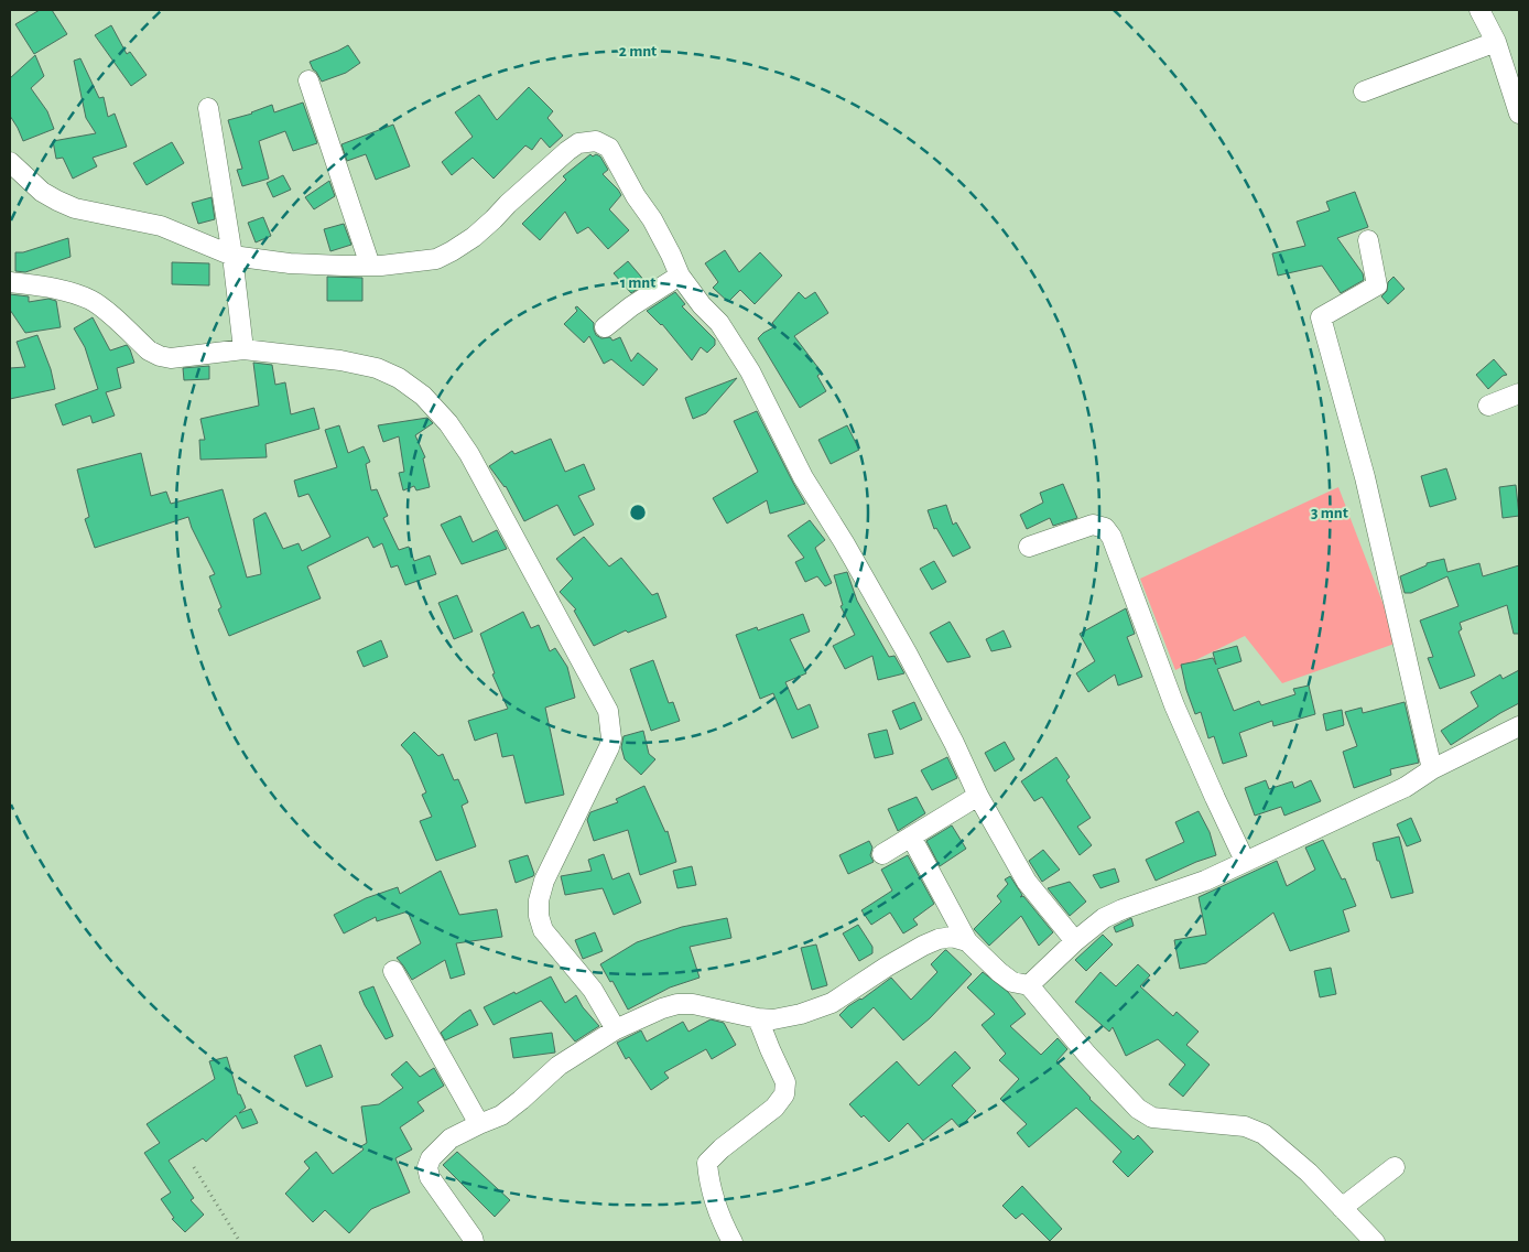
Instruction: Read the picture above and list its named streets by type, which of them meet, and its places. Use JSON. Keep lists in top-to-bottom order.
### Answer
{
  "rings": ["2 mnt", "1 mnt", "3 mnt"]
}
